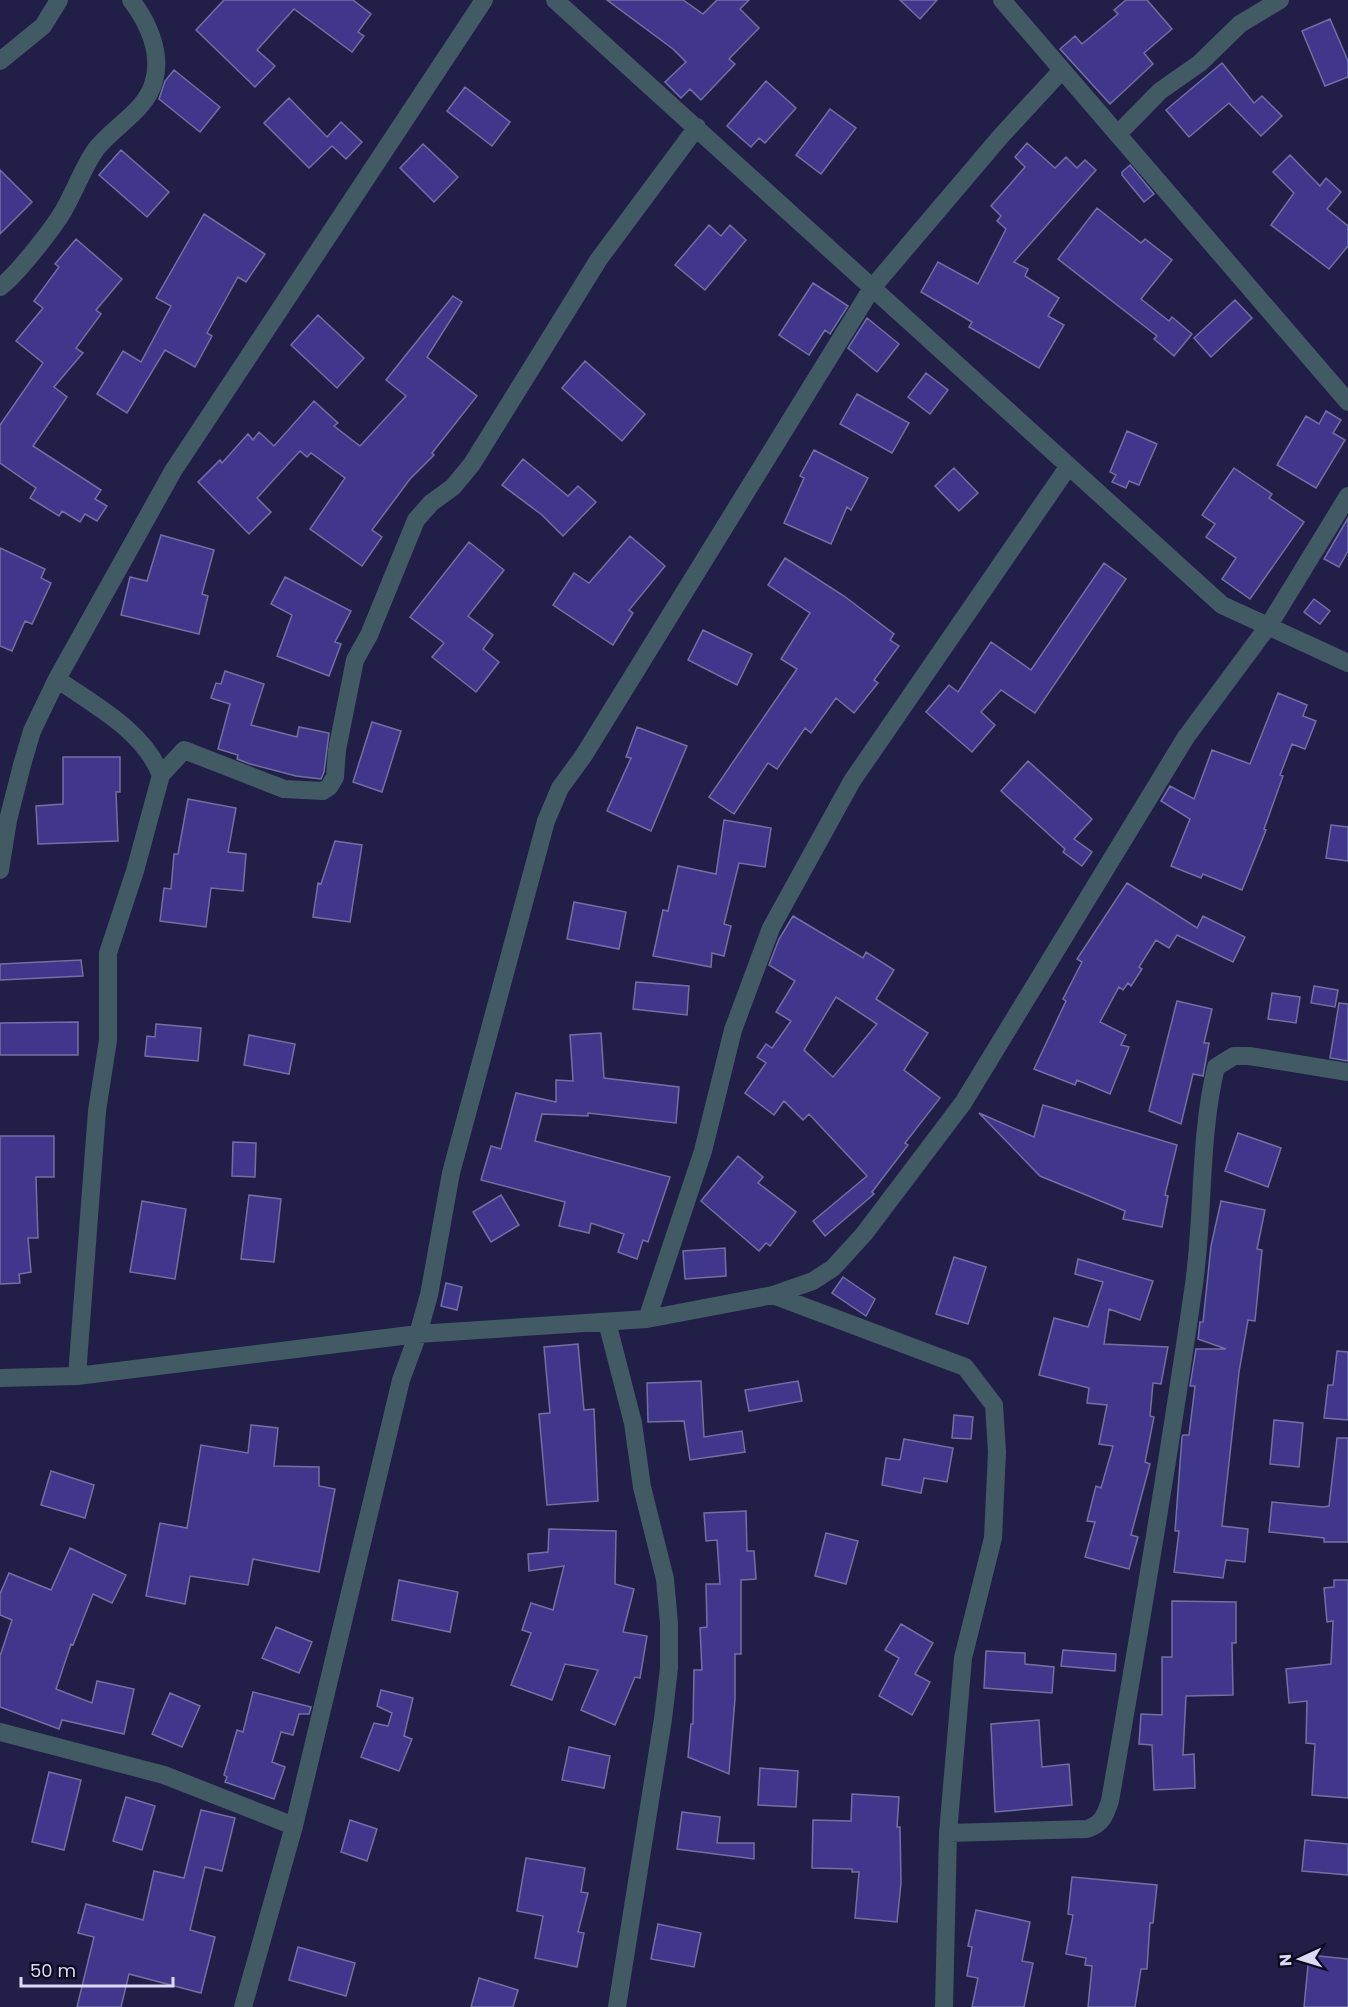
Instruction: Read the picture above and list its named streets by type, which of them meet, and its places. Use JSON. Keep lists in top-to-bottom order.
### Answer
{
  "scale_bar": "50 m",
  "north": "left"
}
